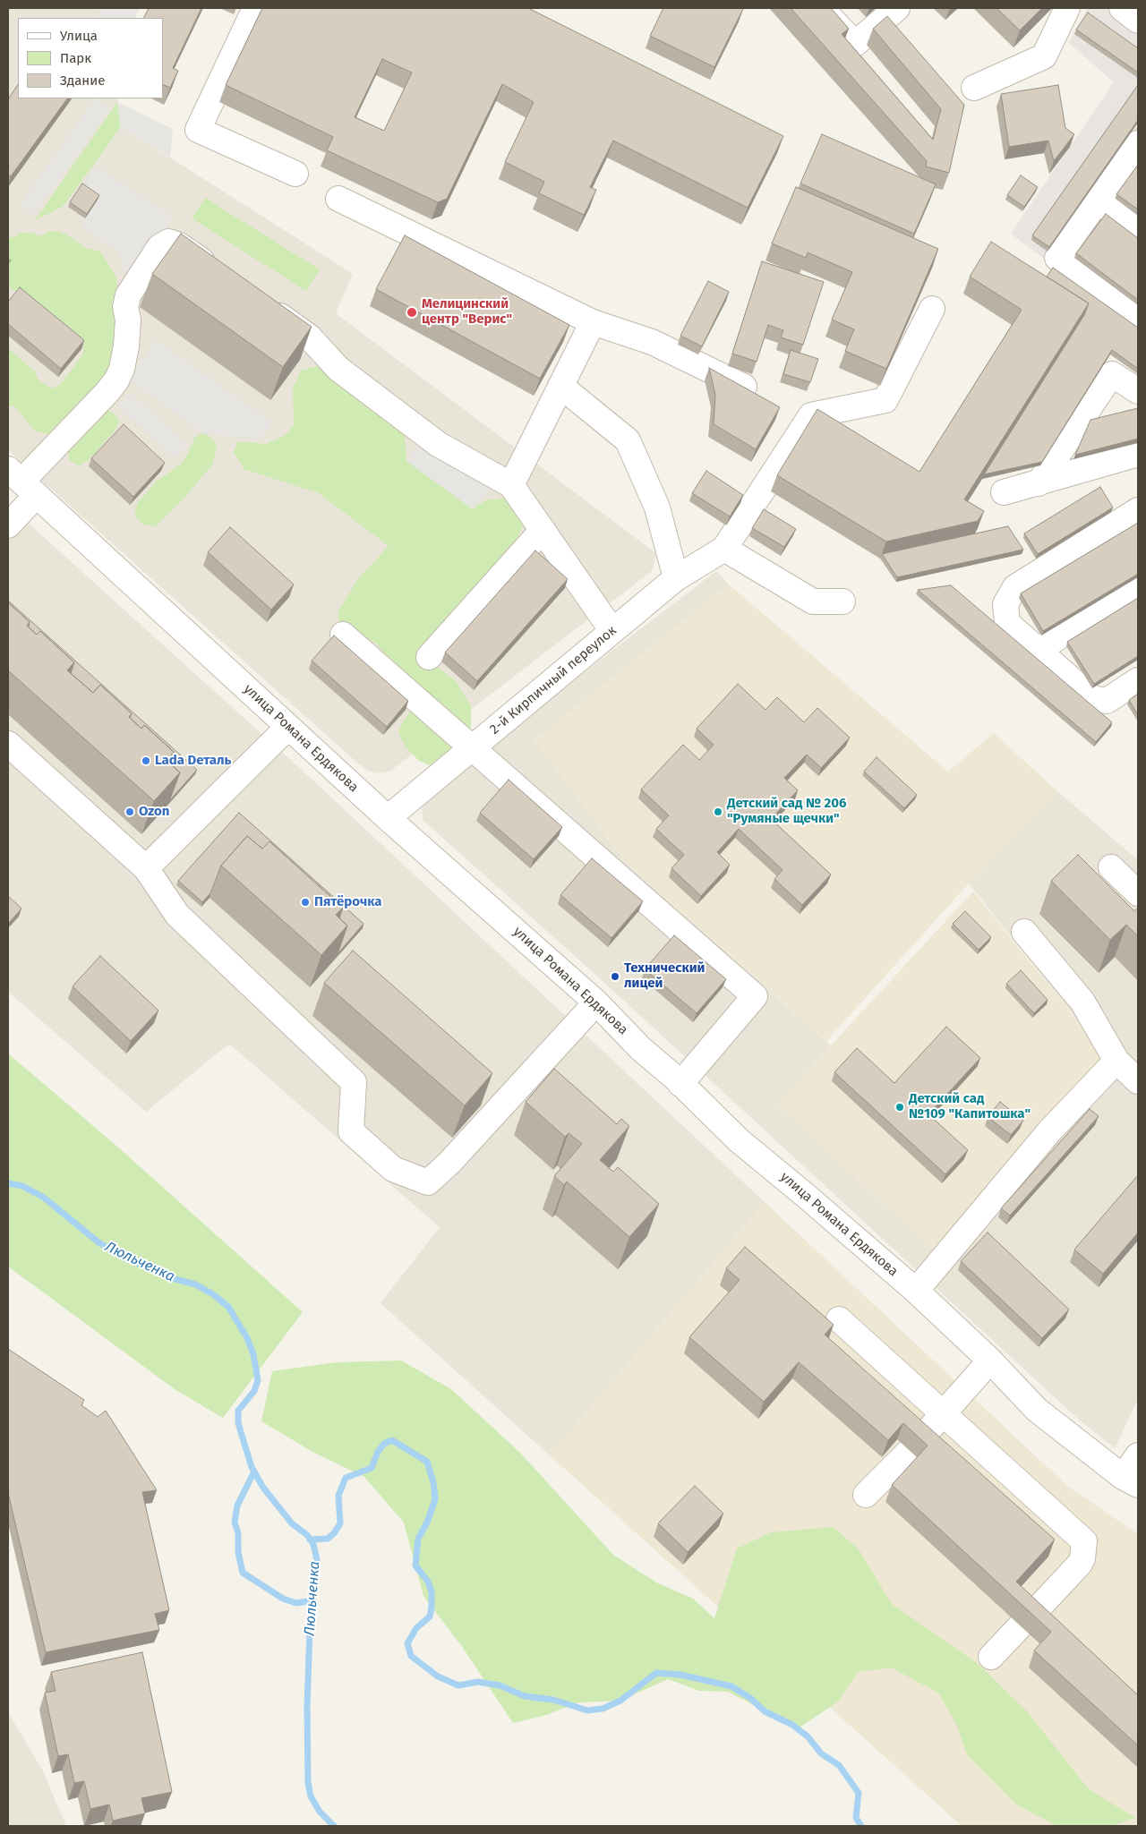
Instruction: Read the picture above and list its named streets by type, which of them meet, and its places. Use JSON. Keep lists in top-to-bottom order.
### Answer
{
  "streets": {
    "street": ["2-й Кирпичный переулок", "улица Романа Ердякова"]
  },
  "crossings": [
    ["2-й Кирпичный переулок", "улица Романа Ердякова"]
  ],
  "water": ["Люльченка"],
  "places": [
    "Мелицинский центр \"Верис\"",
    "Lada Dеталь",
    "Ozon",
    "Детский сад № 206 \"Румяные щечки\"",
    "Пятёрочка",
    "Технический лицей",
    "Детский сад №109 \"Капитошка\""
  ],
  "legend": ["Улица", "Парк", "Здание"]
}
